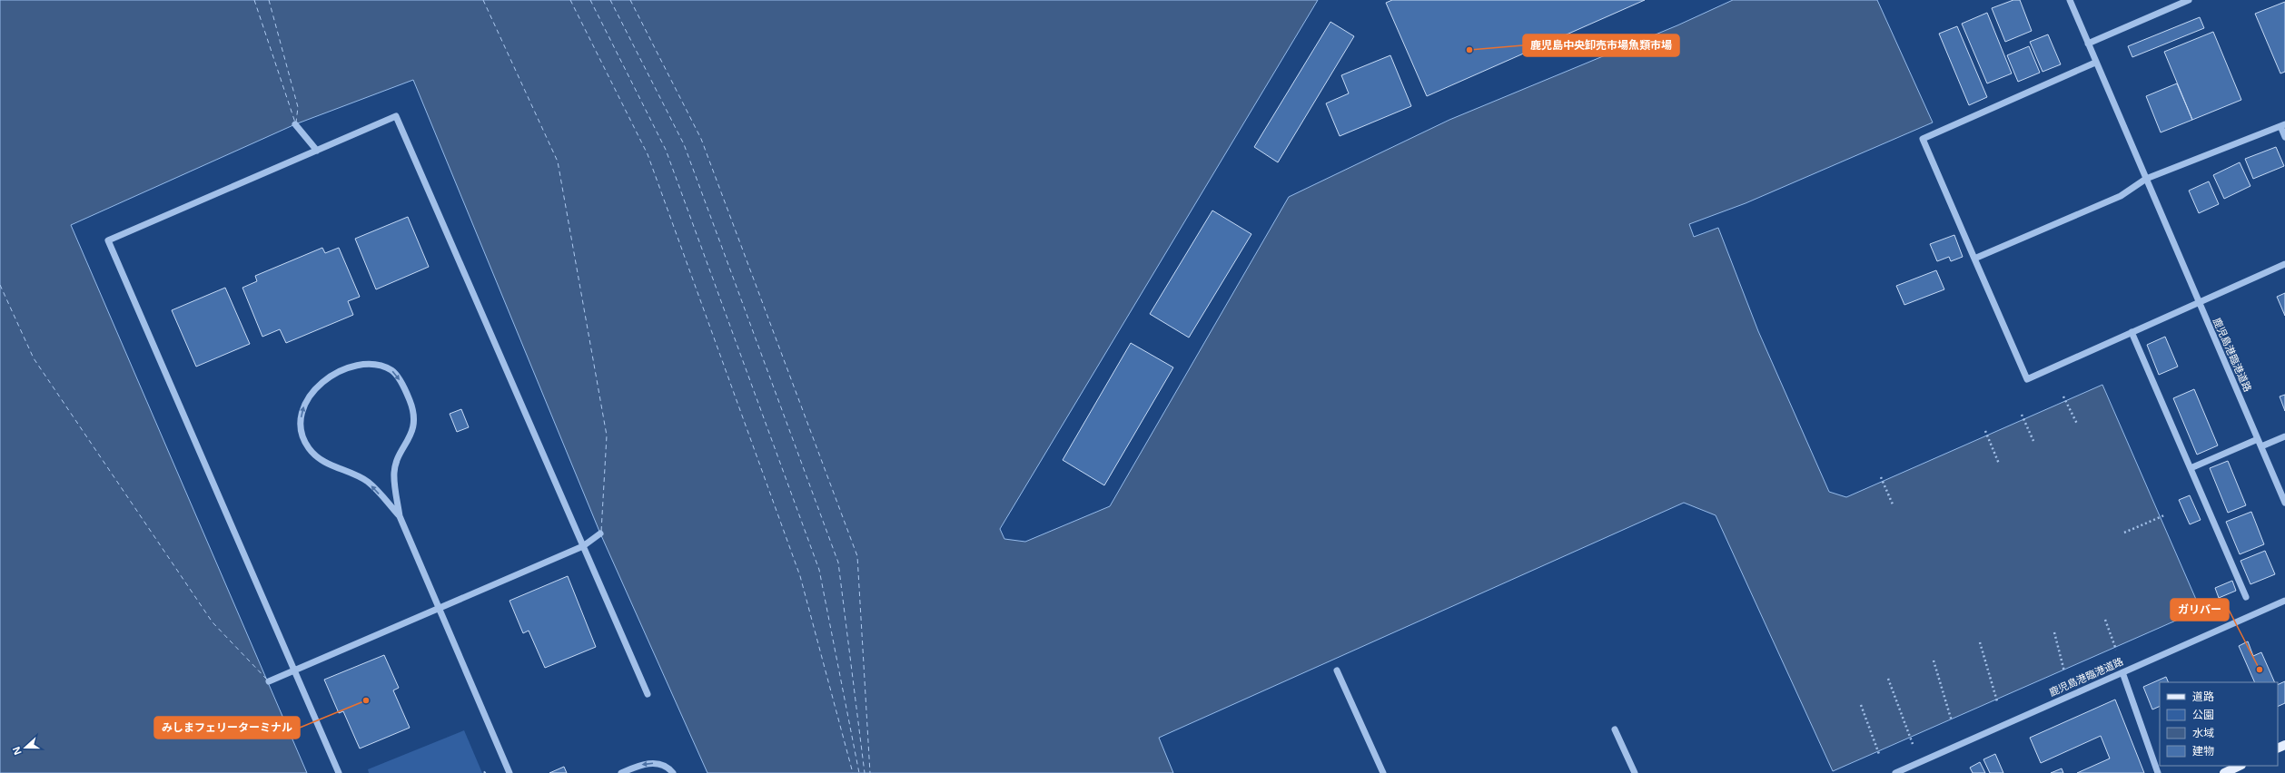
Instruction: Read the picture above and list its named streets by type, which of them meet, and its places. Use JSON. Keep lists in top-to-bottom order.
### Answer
{
  "streets": {
    "street": ["鹿児島港臨港道路"]
  },
  "places": ["鹿児島中央卸売市場魚類市場", "ガリバー", "みしまフェリーターミナル"],
  "legend": [
    "道路",
    "公園",
    "水域",
    "建物"
  ],
  "north": "left"
}
